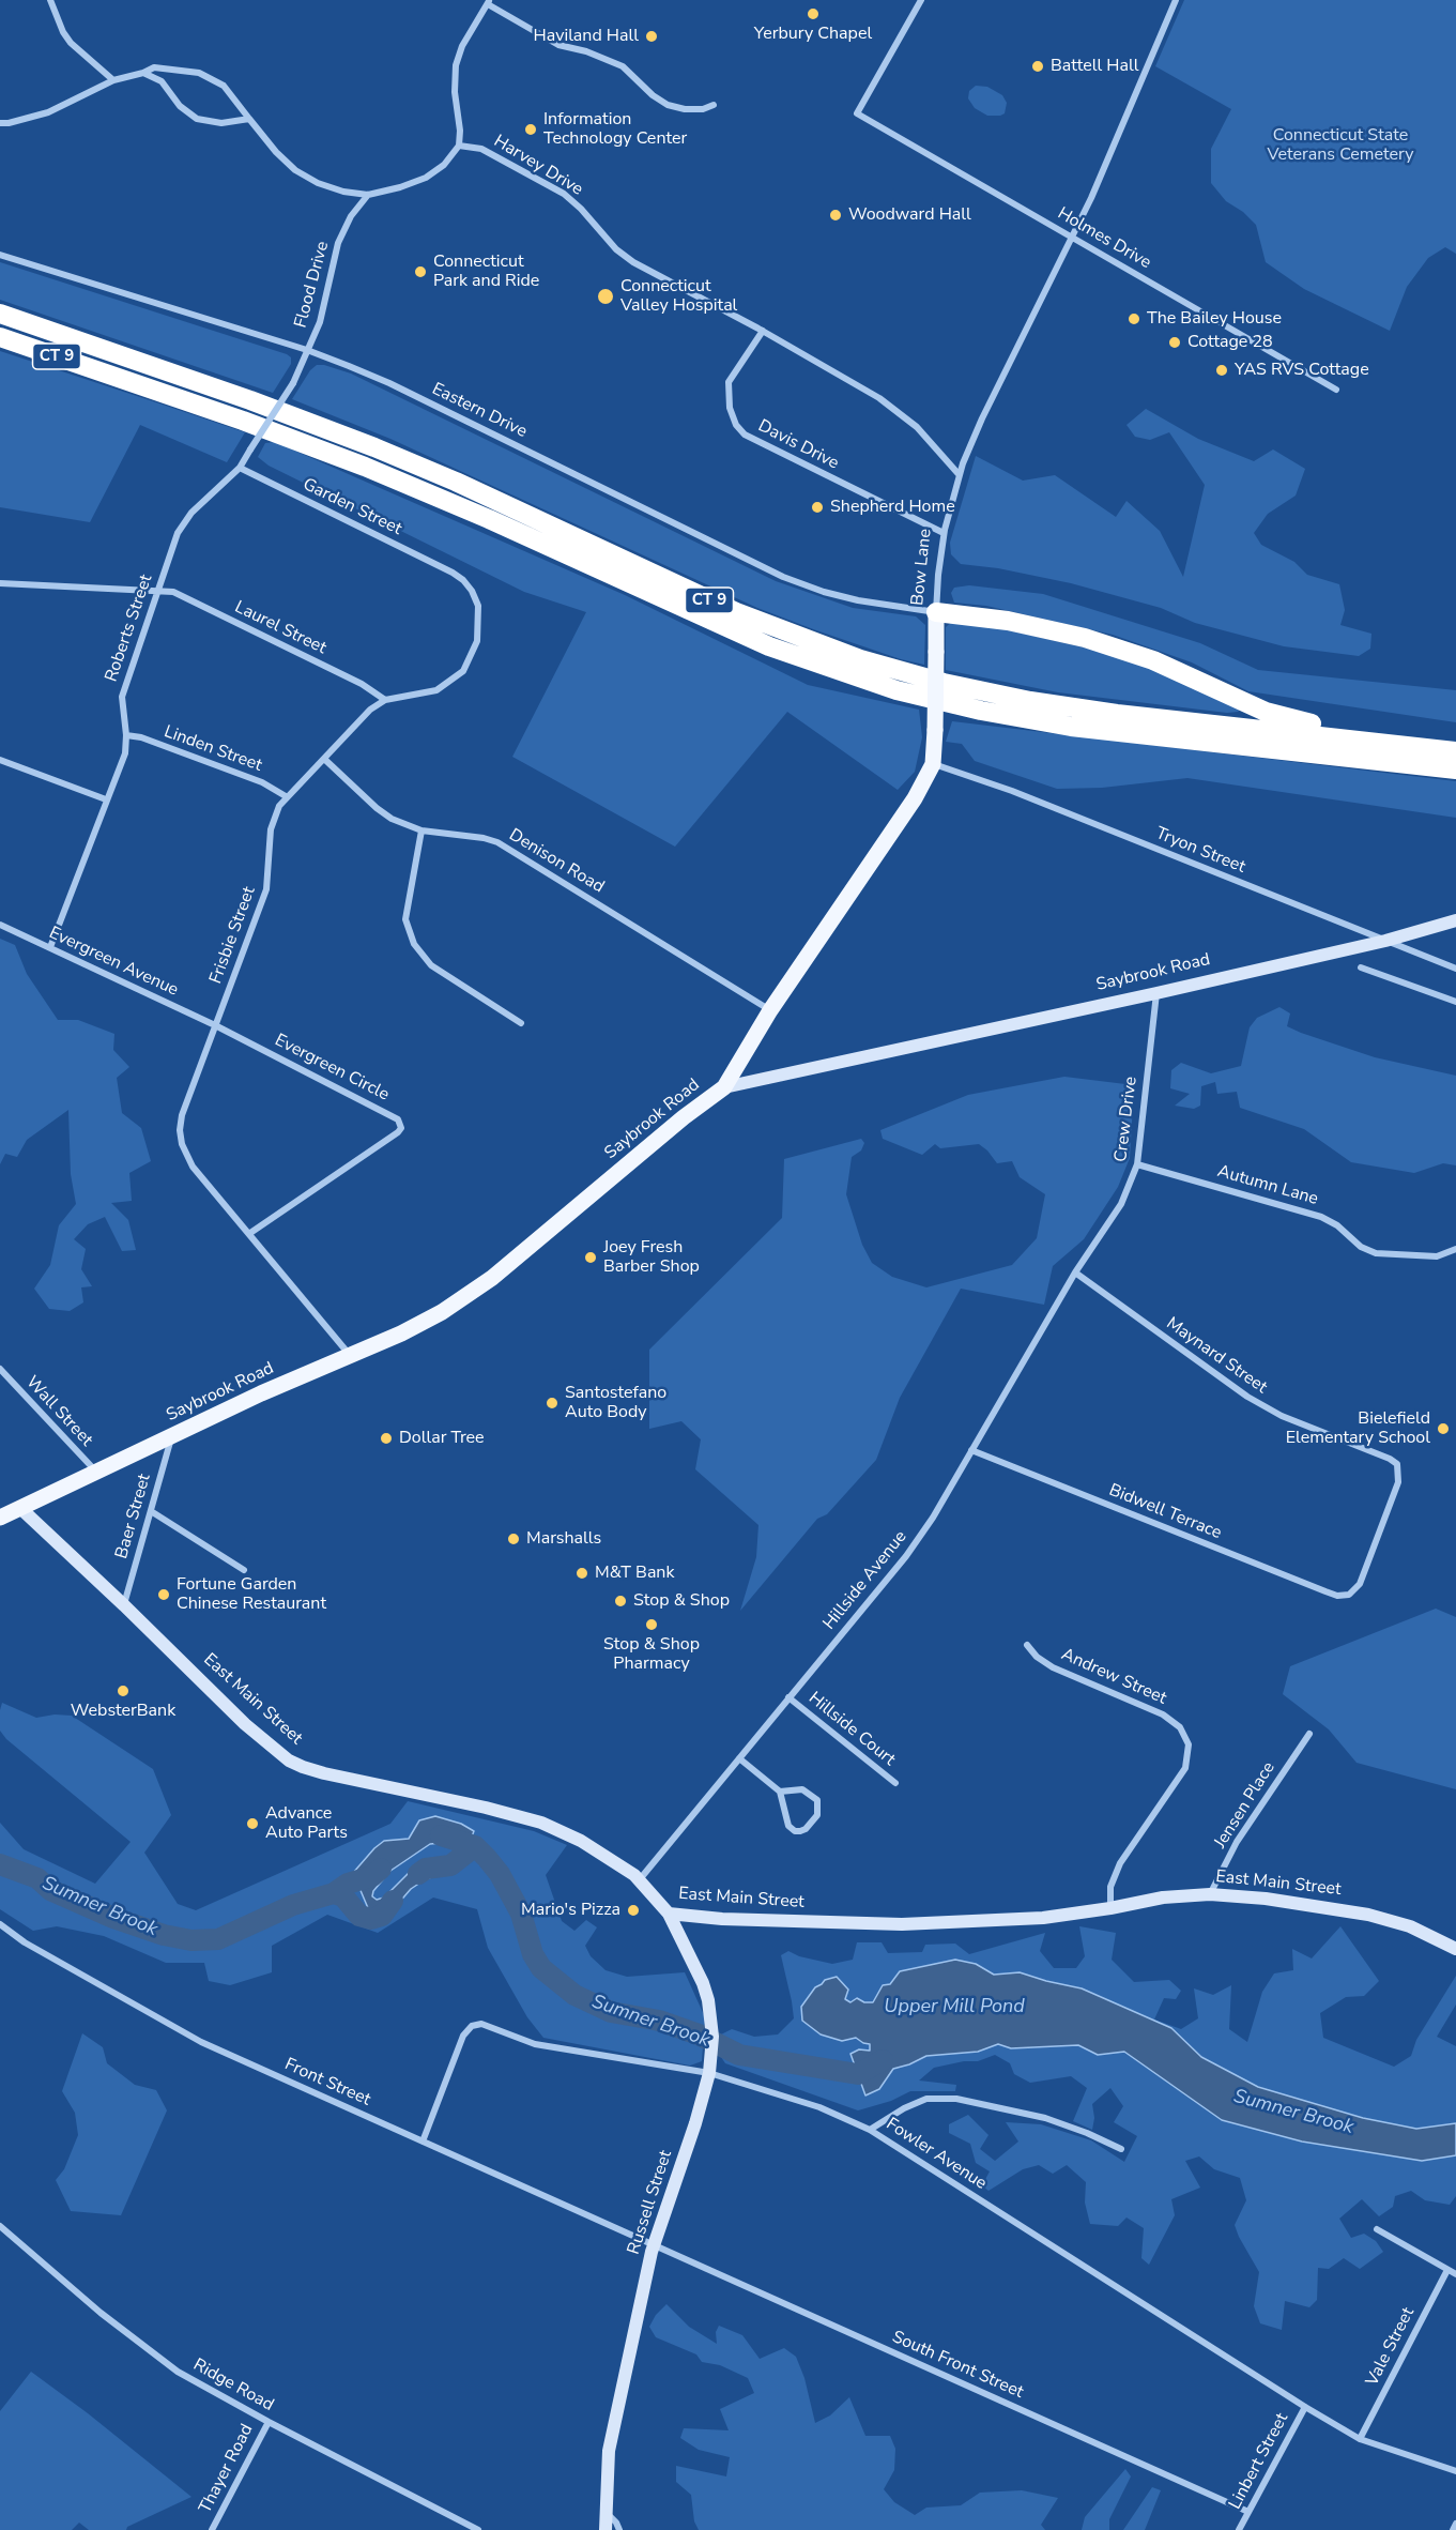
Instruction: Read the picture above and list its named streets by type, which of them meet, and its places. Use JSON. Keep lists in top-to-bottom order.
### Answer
{
  "streets": {
    "highway": ["CT 9"],
    "main road": [
      "Bow Lane",
      "Saybrook Road",
      "East Main Street",
      "Russell Street"
    ],
    "street": [
      "Harvey Drive",
      "Holmes Drive",
      "Flood Drive",
      "Eastern Drive",
      "Davis Drive",
      "Garden Street",
      "Roberts Street",
      "Laurel Street",
      "Linden Street",
      "Tryon Street",
      "Denison Road",
      "Frisbie Street",
      "Evergreen Avenue",
      "Evergreen Circle",
      "Crew Drive",
      "Autumn Lane",
      "Maynard Street",
      "Wall Street",
      "Bidwell Terrace",
      "Baer Street",
      "Hillside Avenue",
      "Andrew Street",
      "Hillside Court",
      "Jensen Place",
      "Front Street",
      "Fowler Avenue",
      "Vale Street",
      "South Front Street",
      "Ridge Road",
      "Linbert Street",
      "Thayer Road"
    ]
  },
  "crossings": [
    ["Harvey Drive", "Davis Drive"],
    ["Harvey Drive", "Bow Lane"],
    ["Holmes Drive", "Bow Lane"],
    ["Flood Drive", "Eastern Drive"],
    ["Flood Drive", "Roberts Street"],
    ["Eastern Drive", "Bow Lane"],
    ["Eastern Drive", "Roberts Street"],
    ["Davis Drive", "Bow Lane"],
    ["Garden Street", "Roberts Street"],
    ["Garden Street", "Frisbie Street"],
    ["Bow Lane", "Tryon Street"],
    ["Bow Lane", "Denison Road"],
    ["Bow Lane", "Saybrook Road"],
    ["Roberts Street", "Laurel Street"],
    ["Roberts Street", "Linden Street"],
    ["Roberts Street", "Evergreen Avenue"],
    ["Laurel Street", "Frisbie Street"],
    ["Linden Street", "Frisbie Street"],
    ["Tryon Street", "Saybrook Road"],
    ["Denison Road", "Frisbie Street"],
    ["Frisbie Street", "Evergreen Avenue"],
    ["Frisbie Street", "Saybrook Road"],
    ["Frisbie Street", "Evergreen Circle"],
    ["Evergreen Avenue", "Evergreen Circle"],
    ["Saybrook Road", "Crew Drive"],
    ["Saybrook Road", "Wall Street"],
    ["Saybrook Road", "Baer Street"],
    ["Saybrook Road", "East Main Street"],
    ["Crew Drive", "Autumn Lane"],
    ["Crew Drive", "Maynard Street"],
    ["Crew Drive", "Hillside Avenue"],
    ["Maynard Street", "Bidwell Terrace"],
    ["Maynard Street", "Hillside Avenue"],
    ["Bidwell Terrace", "Hillside Avenue"],
    ["Baer Street", "East Main Street"],
    ["Hillside Avenue", "East Main Street"],
    ["Hillside Avenue", "Hillside Court"],
    ["Andrew Street", "East Main Street"],
    ["East Main Street", "Jensen Place"],
    ["East Main Street", "Russell Street"],
    ["Front Street", "Fowler Avenue"],
    ["Front Street", "Russell Street"],
    ["Front Street", "South Front Street"],
    ["Fowler Avenue", "Russell Street"],
    ["Fowler Avenue", "Vale Street"],
    ["Fowler Avenue", "Linbert Street"],
    ["Russell Street", "South Front Street"],
    ["South Front Street", "Linbert Street"],
    ["Ridge Road", "Thayer Road"]
  ],
  "water": ["Sumner Brook", "Upper Mill Pond"],
  "parks": ["Connecticut State Veterans Cemetery"],
  "places": [
    "Yerbury Chapel",
    "Haviland Hall",
    "Battell Hall",
    "Information Technology Center",
    "Woodward Hall",
    "Connecticut Park and Ride",
    "Connecticut Valley Hospital",
    "The Bailey House",
    "Cottage 28",
    "YAS RVS Cottage",
    "Shepherd Home",
    "Joey Fresh Barber Shop",
    "Santostefano Auto Body",
    "Bielefield Elementary School",
    "Dollar Tree",
    "Marshalls",
    "M&T Bank",
    "Fortune Garden Chinese Restaurant",
    "Stop & Shop",
    "Stop & Shop Pharmacy",
    "WebsterBank",
    "Advance Auto Parts",
    "Mario's Pizza"
  ]
}
